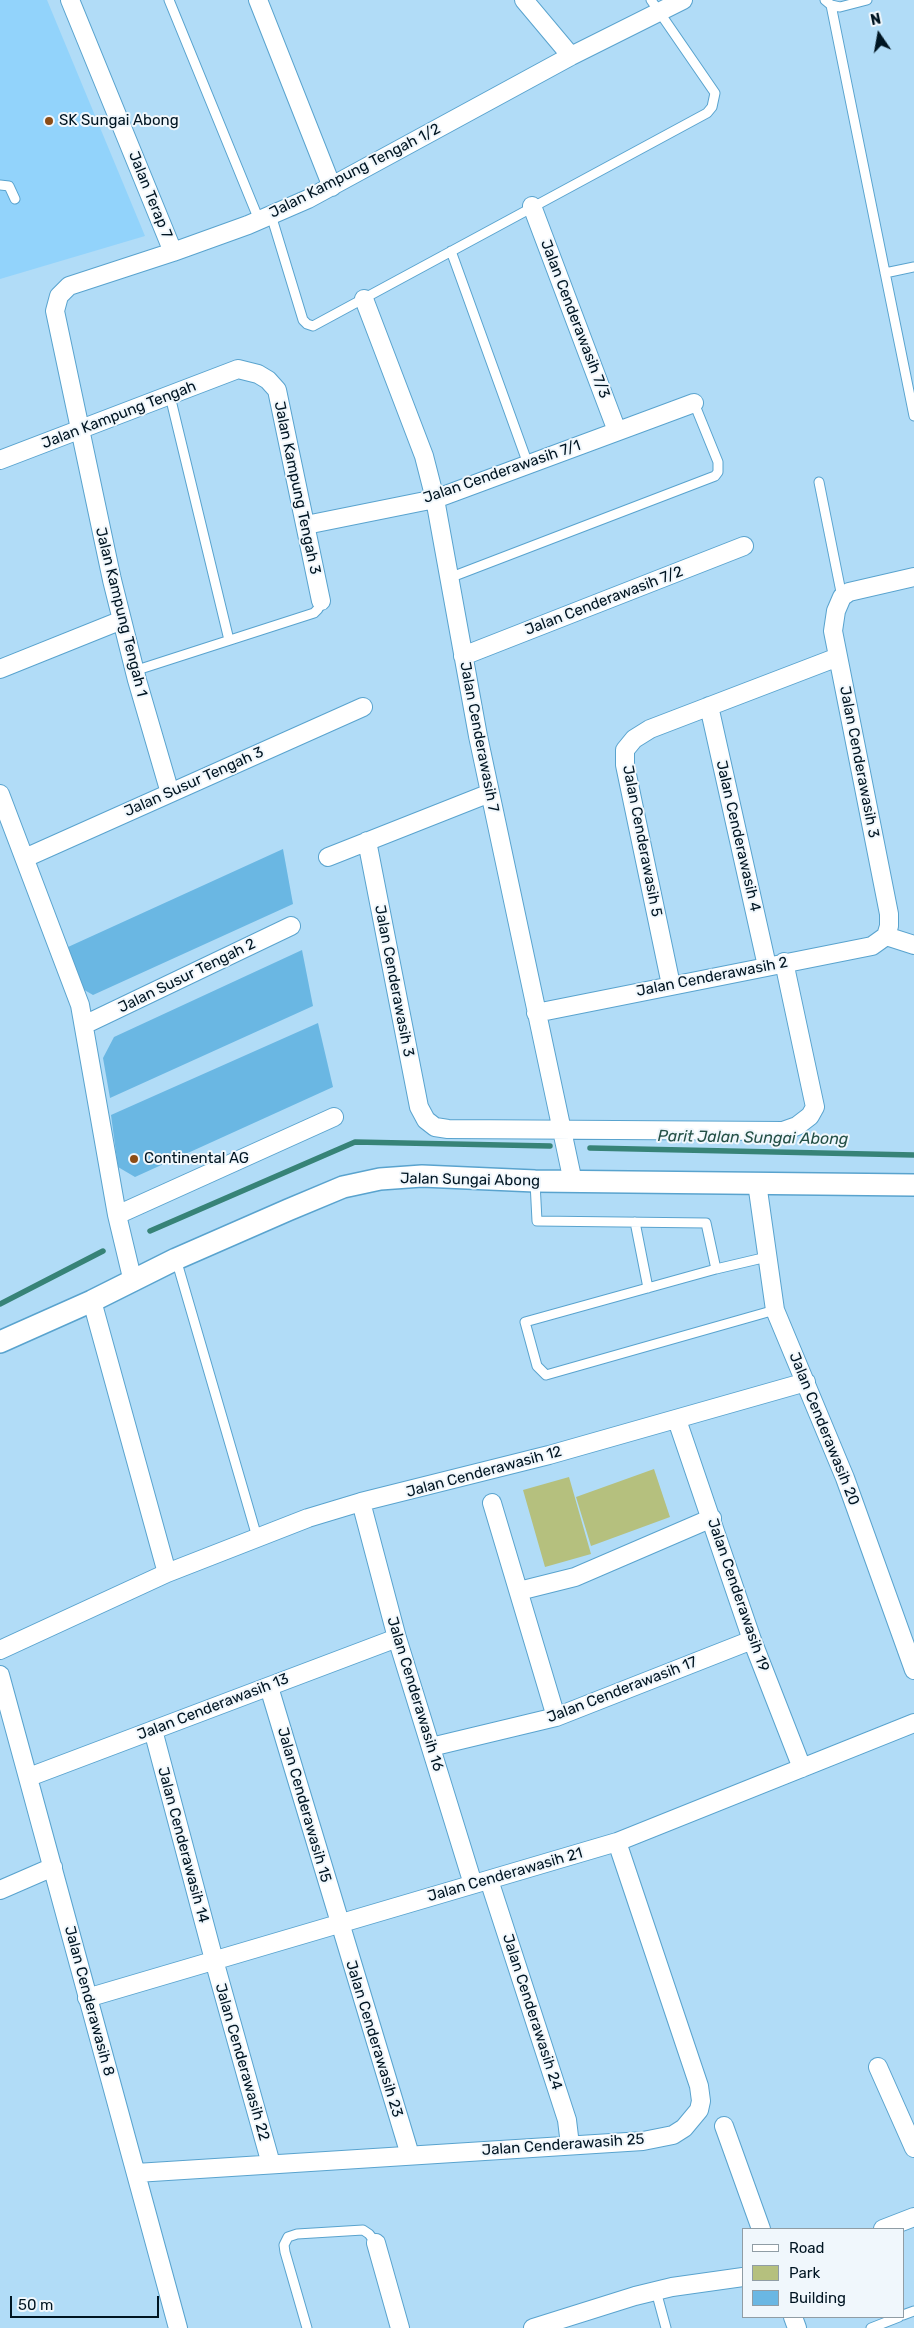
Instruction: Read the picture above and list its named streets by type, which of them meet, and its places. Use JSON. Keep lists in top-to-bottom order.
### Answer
{
  "streets": {
    "street": [
      "Jalan Kampung Tengah 1/2",
      "Jalan Terap 7",
      "Jalan Cenderawasih 7/3",
      "Jalan Kampung Tengah",
      "Jalan Cenderawasih 7/1",
      "Jalan Kampung Tengah 3",
      "Jalan Cenderawasih 7/2",
      "Jalan Kampung Tengah 1",
      "Jalan Cenderawasih 7",
      "Jalan Cenderawasih 3",
      "Jalan Susur Tengah 3",
      "Jalan Cenderawasih 4",
      "Jalan Cenderawasih 5",
      "Jalan Susur Tengah 2",
      "Jalan Cenderawasih 2",
      "Jalan Sungai Abong",
      "Jalan Cenderawasih 20",
      "Jalan Cenderawasih 12",
      "Jalan Cenderawasih 19",
      "Jalan Cenderawasih 17",
      "Jalan Cenderawasih 16",
      "Jalan Cenderawasih 13",
      "Jalan Cenderawasih 15",
      "Jalan Cenderawasih 14",
      "Jalan Cenderawasih 21",
      "Jalan Cenderawasih 8",
      "Jalan Cenderawasih 24",
      "Jalan Cenderawasih 23",
      "Jalan Cenderawasih 22",
      "Jalan Cenderawasih 25"
    ]
  },
  "crossings": [
    ["Jalan Kampung Tengah 1/2", "Jalan Terap 7"],
    ["Jalan Kampung Tengah 1/2", "Jalan Kampung Tengah"],
    ["Jalan Kampung Tengah 1/2", "Jalan Kampung Tengah 1"],
    ["Jalan Cenderawasih 7/3", "Jalan Cenderawasih 7/1"],
    ["Jalan Kampung Tengah", "Jalan Kampung Tengah 3"],
    ["Jalan Kampung Tengah", "Jalan Kampung Tengah 1"],
    ["Jalan Cenderawasih 7/1", "Jalan Kampung Tengah 3"],
    ["Jalan Cenderawasih 7/1", "Jalan Cenderawasih 7"],
    ["Jalan Cenderawasih 7/2", "Jalan Cenderawasih 7"],
    ["Jalan Kampung Tengah 1", "Jalan Susur Tengah 3"],
    ["Jalan Cenderawasih 7", "Jalan Cenderawasih 3"],
    ["Jalan Cenderawasih 7", "Jalan Cenderawasih 2"],
    ["Jalan Cenderawasih 7", "Jalan Sungai Abong"],
    ["Jalan Cenderawasih 3", "Jalan Cenderawasih 5"],
    ["Jalan Cenderawasih 3", "Jalan Cenderawasih 2"],
    ["Jalan Cenderawasih 4", "Jalan Cenderawasih 5"],
    ["Jalan Cenderawasih 4", "Jalan Cenderawasih 2"],
    ["Jalan Cenderawasih 5", "Jalan Cenderawasih 2"],
    ["Jalan Sungai Abong", "Jalan Cenderawasih 20"],
    ["Jalan Cenderawasih 20", "Jalan Cenderawasih 12"],
    ["Jalan Cenderawasih 12", "Jalan Cenderawasih 19"],
    ["Jalan Cenderawasih 12", "Jalan Cenderawasih 16"],
    ["Jalan Cenderawasih 19", "Jalan Cenderawasih 17"],
    ["Jalan Cenderawasih 19", "Jalan Cenderawasih 21"],
    ["Jalan Cenderawasih 17", "Jalan Cenderawasih 16"],
    ["Jalan Cenderawasih 16", "Jalan Cenderawasih 13"],
    ["Jalan Cenderawasih 16", "Jalan Cenderawasih 21"],
    ["Jalan Cenderawasih 16", "Jalan Cenderawasih 24"],
    ["Jalan Cenderawasih 13", "Jalan Cenderawasih 15"],
    ["Jalan Cenderawasih 13", "Jalan Cenderawasih 14"],
    ["Jalan Cenderawasih 13", "Jalan Cenderawasih 8"],
    ["Jalan Cenderawasih 15", "Jalan Cenderawasih 21"],
    ["Jalan Cenderawasih 15", "Jalan Cenderawasih 23"],
    ["Jalan Cenderawasih 14", "Jalan Cenderawasih 21"],
    ["Jalan Cenderawasih 14", "Jalan Cenderawasih 22"],
    ["Jalan Cenderawasih 21", "Jalan Cenderawasih 8"],
    ["Jalan Cenderawasih 21", "Jalan Cenderawasih 24"],
    ["Jalan Cenderawasih 21", "Jalan Cenderawasih 23"],
    ["Jalan Cenderawasih 21", "Jalan Cenderawasih 22"],
    ["Jalan Cenderawasih 21", "Jalan Cenderawasih 25"],
    ["Jalan Cenderawasih 8", "Jalan Cenderawasih 25"],
    ["Jalan Cenderawasih 24", "Jalan Cenderawasih 25"],
    ["Jalan Cenderawasih 23", "Jalan Cenderawasih 25"],
    ["Jalan Cenderawasih 22", "Jalan Cenderawasih 25"]
  ],
  "water": ["Parit Jalan Sungai Abong"],
  "places": ["SK Sungai Abong", "Continental AG"],
  "legend": ["Road", "Park", "Building"],
  "scale_bar": "50 m",
  "north": "top"
}
